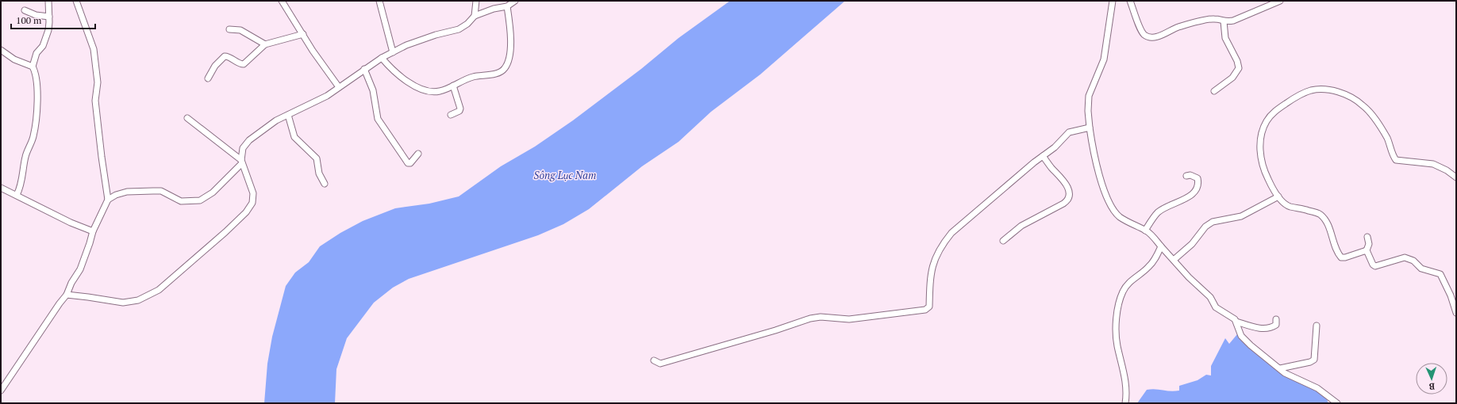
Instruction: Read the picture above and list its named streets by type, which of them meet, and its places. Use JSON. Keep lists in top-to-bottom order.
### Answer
{
  "water": ["Sông Lục Nam"],
  "scale_bar": "100 m",
  "north": "bottom"
}
